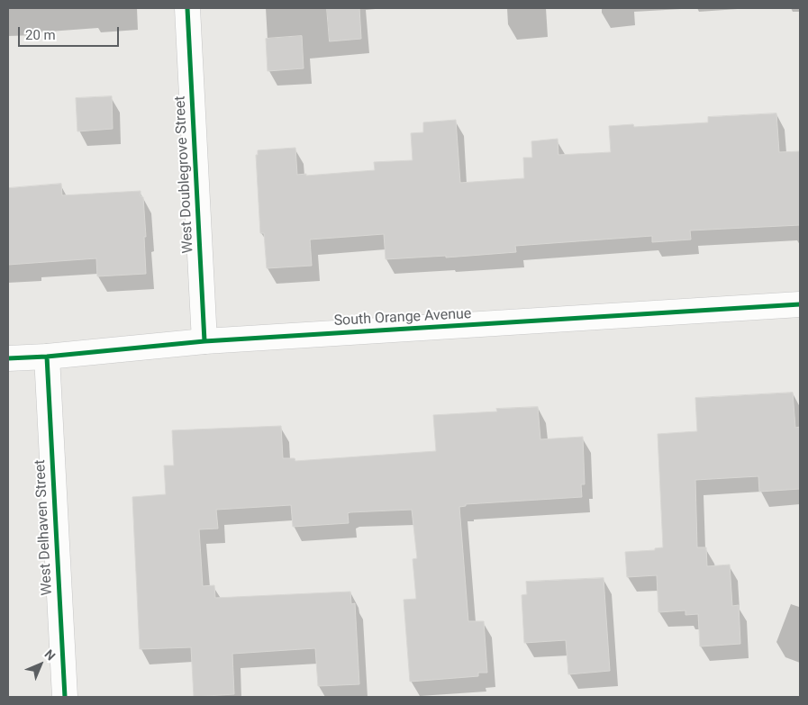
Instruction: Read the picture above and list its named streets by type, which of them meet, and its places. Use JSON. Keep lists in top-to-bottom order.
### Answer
{
  "streets": {
    "street": ["West Doublegrove Street", "South Orange Avenue", "West Delhaven Street"]
  },
  "crossings": [
    ["West Doublegrove Street", "South Orange Avenue"],
    ["South Orange Avenue", "West Delhaven Street"]
  ],
  "scale_bar": "20 m",
  "north": "top right"
}
